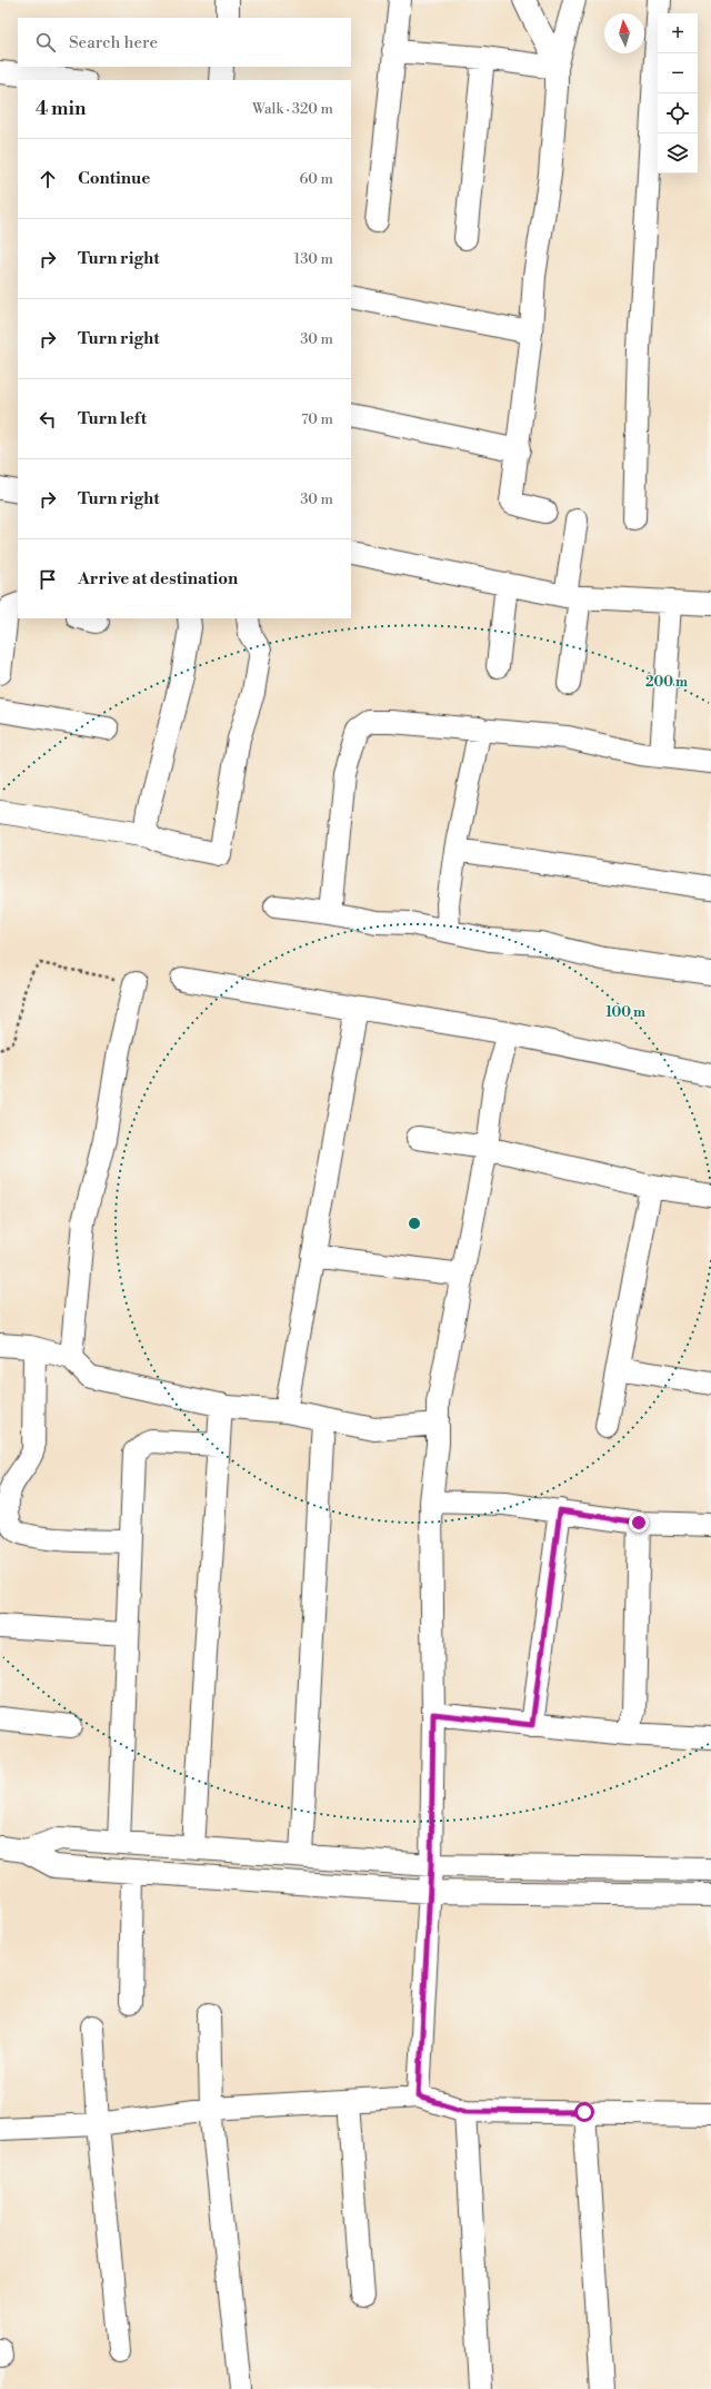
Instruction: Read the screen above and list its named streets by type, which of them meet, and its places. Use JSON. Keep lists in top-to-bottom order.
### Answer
{
  "north": "top",
  "page": {
    "map_buttons": ["+", "−"],
    "search": "Search here",
    "heading": ["4 min", "Walk · 320 m"],
    "list": [
      ["Continue", "60 m"],
      ["Turn right", "130 m"],
      ["Turn right", "30 m"],
      ["Turn left", "70 m"],
      ["Turn right", "30 m"],
      "Arrive at destination"
    ]
  },
  "rings": ["200 m", "100 m"]
}
